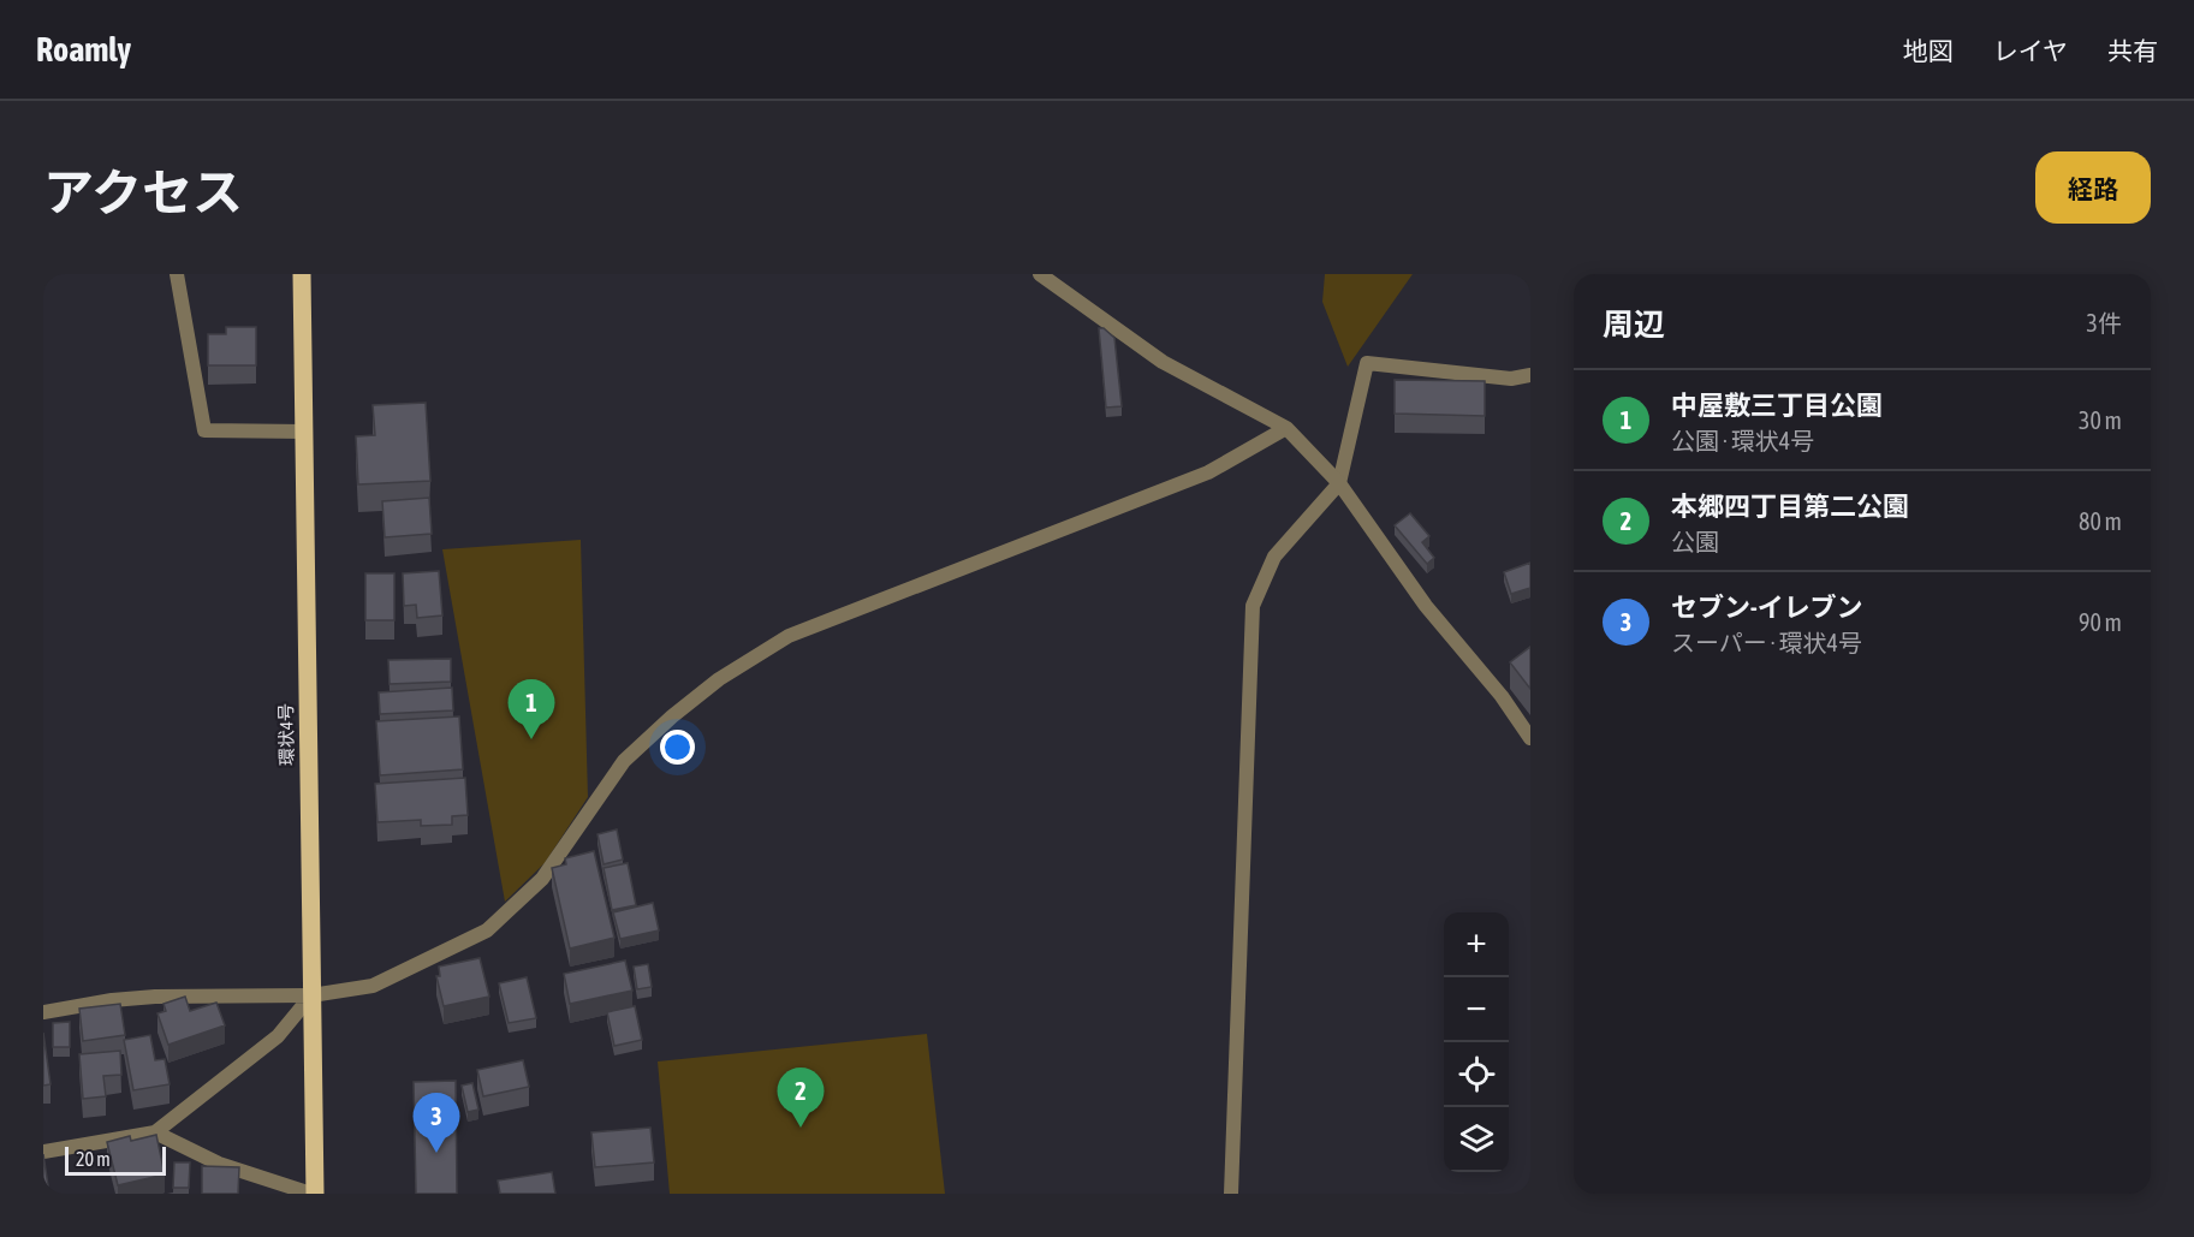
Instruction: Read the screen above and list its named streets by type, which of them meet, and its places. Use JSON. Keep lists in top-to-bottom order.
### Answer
{
  "streets": {
    "main road": ["環状4号"]
  },
  "scale_bar": "20 m",
  "page": {
    "header": "Roamly",
    "nav": ["地図", "レイヤ", "共有"],
    "title": "アクセス",
    "buttons": "経路",
    "heading": ["周辺", "3件"],
    "list": [
      {
        "mark": "1",
        "name": "中屋敷三丁目公園",
        "note": "公園 · 環状4号",
        "value": "30 m"
      },
      {
        "mark": "2",
        "name": "本郷四丁目第二公園",
        "note": "公園",
        "value": "80 m"
      },
      {
        "mark": "3",
        "name": "セブン-イレブン",
        "note": "スーパー · 環状4号",
        "value": "90 m"
      }
    ],
    "pins": ["1", "2", "3"],
    "map_buttons": ["+", "−"],
    "scale": "20 m"
  }
}
